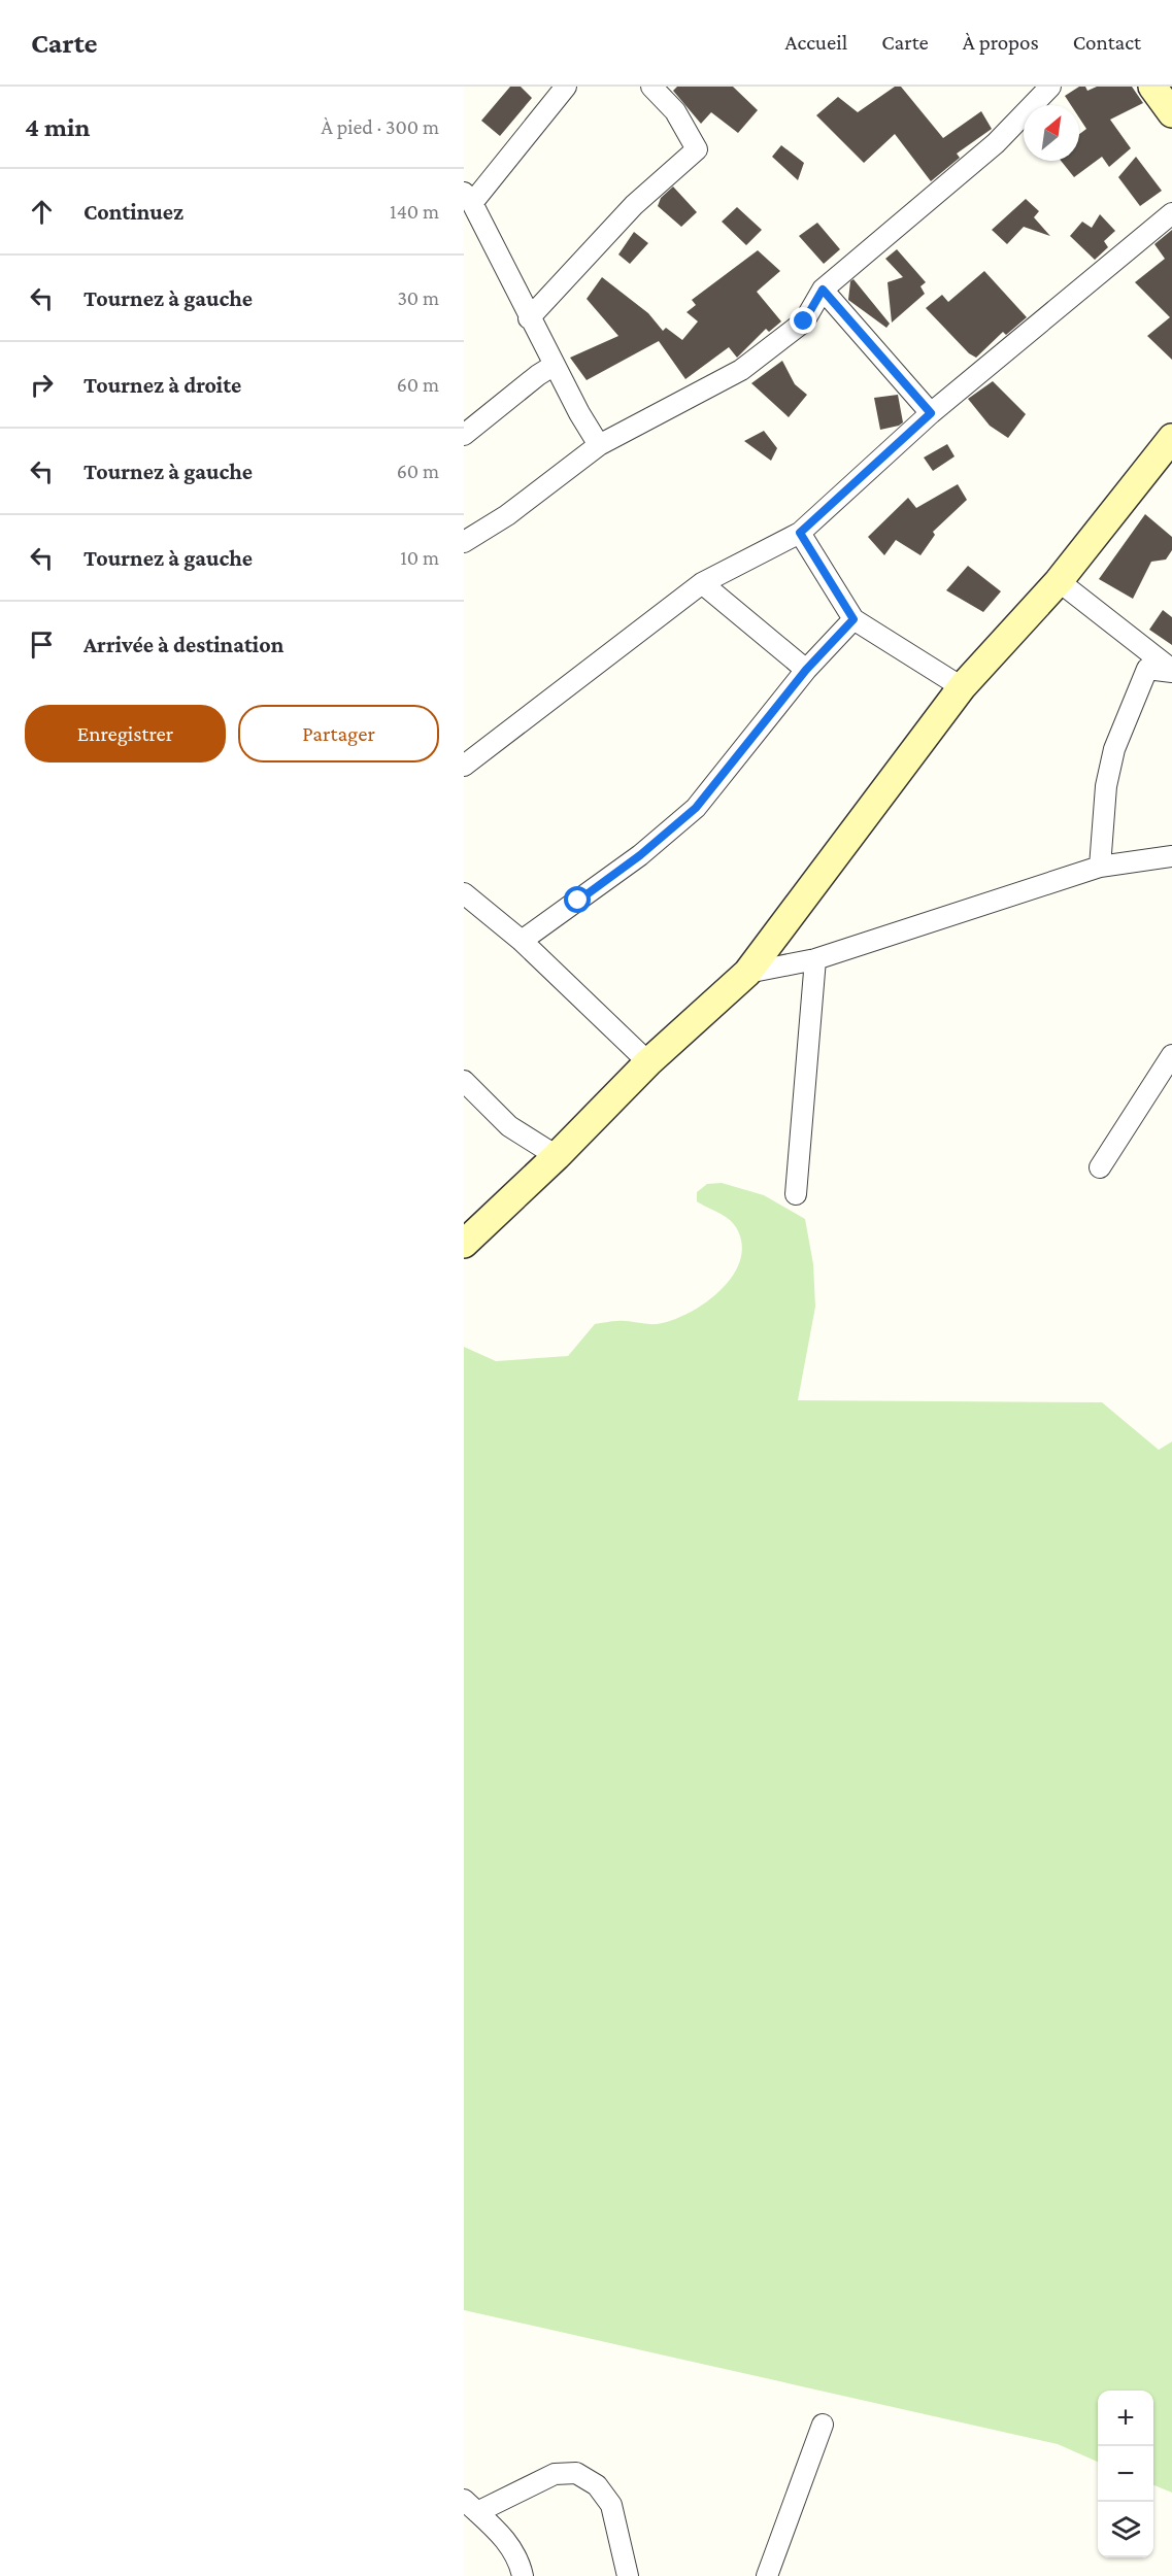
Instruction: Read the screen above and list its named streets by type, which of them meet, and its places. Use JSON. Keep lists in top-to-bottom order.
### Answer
{
  "north": "top right",
  "page": {
    "header": "Carte",
    "nav": [
      "Accueil",
      "Carte",
      "À propos",
      "Contact"
    ],
    "heading": ["4 min", "À pied · 300 m"],
    "list": [
      ["Continuez", "140 m"],
      ["Tournez à gauche", "30 m"],
      ["Tournez à droite", "60 m"],
      ["Tournez à gauche", "60 m"],
      ["Tournez à gauche", "10 m"],
      "Arrivée à destination"
    ],
    "buttons": ["Enregistrer", "Partager"],
    "map_buttons": ["+", "−"]
  }
}
